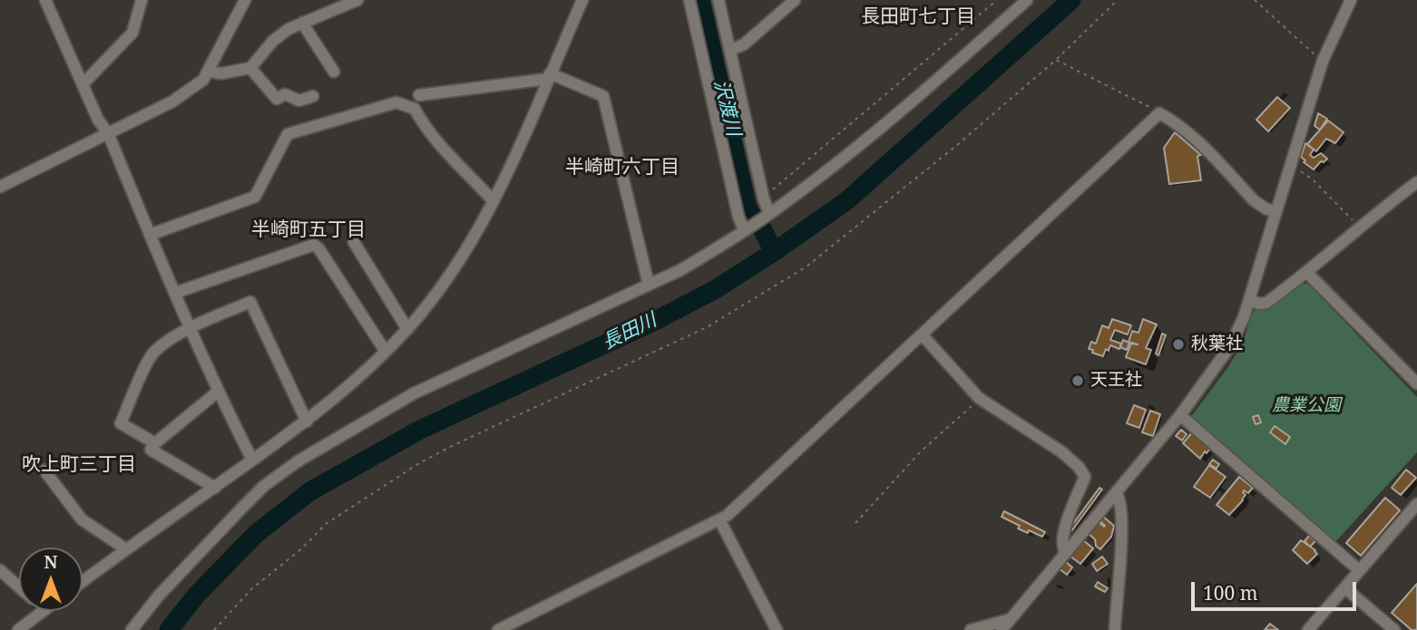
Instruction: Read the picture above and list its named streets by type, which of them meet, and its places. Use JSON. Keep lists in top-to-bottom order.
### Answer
{
  "districts": [
    "長田町七丁目",
    "半崎町六丁目",
    "半崎町五丁目",
    "吹上町三丁目"
  ],
  "water": ["沢渡川", "長田川"],
  "parks": ["農業公園"],
  "places": ["秋葉社", "天王社"],
  "scale_bar": "100 m",
  "north": "top"
}
